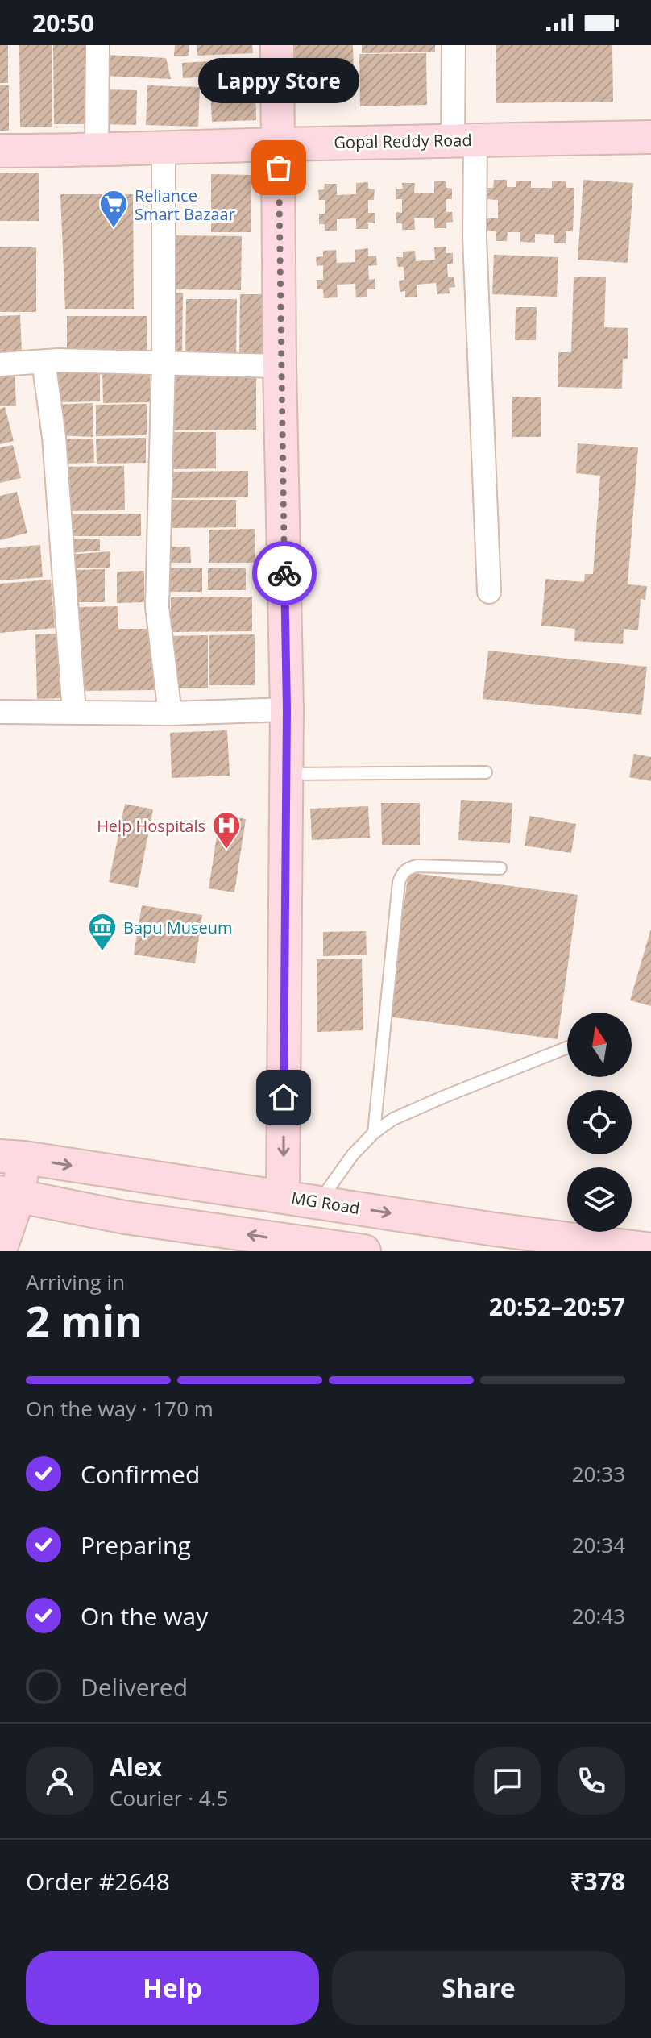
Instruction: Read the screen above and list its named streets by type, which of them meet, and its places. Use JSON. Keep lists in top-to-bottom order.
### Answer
{
  "streets": {
    "street": ["Gopal Reddy Road", "MG Road"]
  },
  "places": {
    "other": ["Lappy Store"],
    "supermarket": ["Reliance Smart Bazaar"],
    "hospital": ["Help Hospitals"],
    "museum": ["Bapu Museum"]
  },
  "north": "top",
  "page": {
    "status": "20:50",
    "bubble": "Lappy Store",
    "heading": ["2 min", "Arriving in", "20:52–20:57"],
    "panel": [
      "Alex",
      "Courier · 4.5",
      "Order #2648",
      "₹378"
    ],
    "bar": "On the way · 170 m",
    "list": [
      ["Confirmed", "20:33"],
      ["Preparing", "20:34"],
      ["On the way", "20:43"],
      "Delivered"
    ],
    "buttons": ["Help", "Share"]
  }
}
